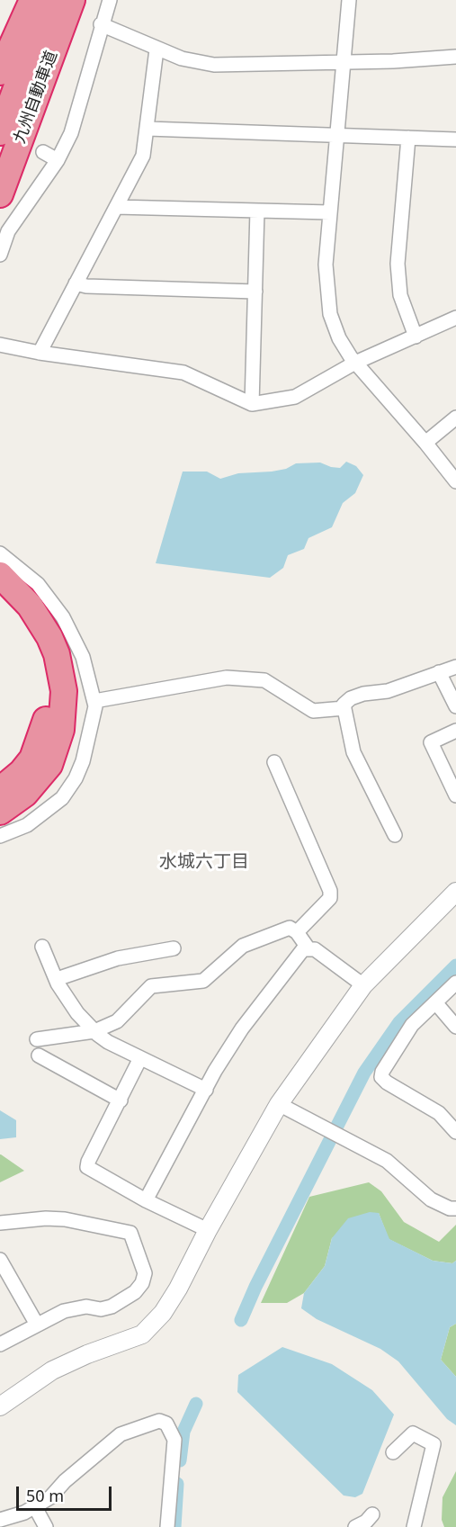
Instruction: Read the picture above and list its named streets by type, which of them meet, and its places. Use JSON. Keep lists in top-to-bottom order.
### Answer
{
  "streets": {
    "highway": ["九州自動車道"]
  },
  "districts": ["水城六丁目"],
  "scale_bar": "50 m"
}
